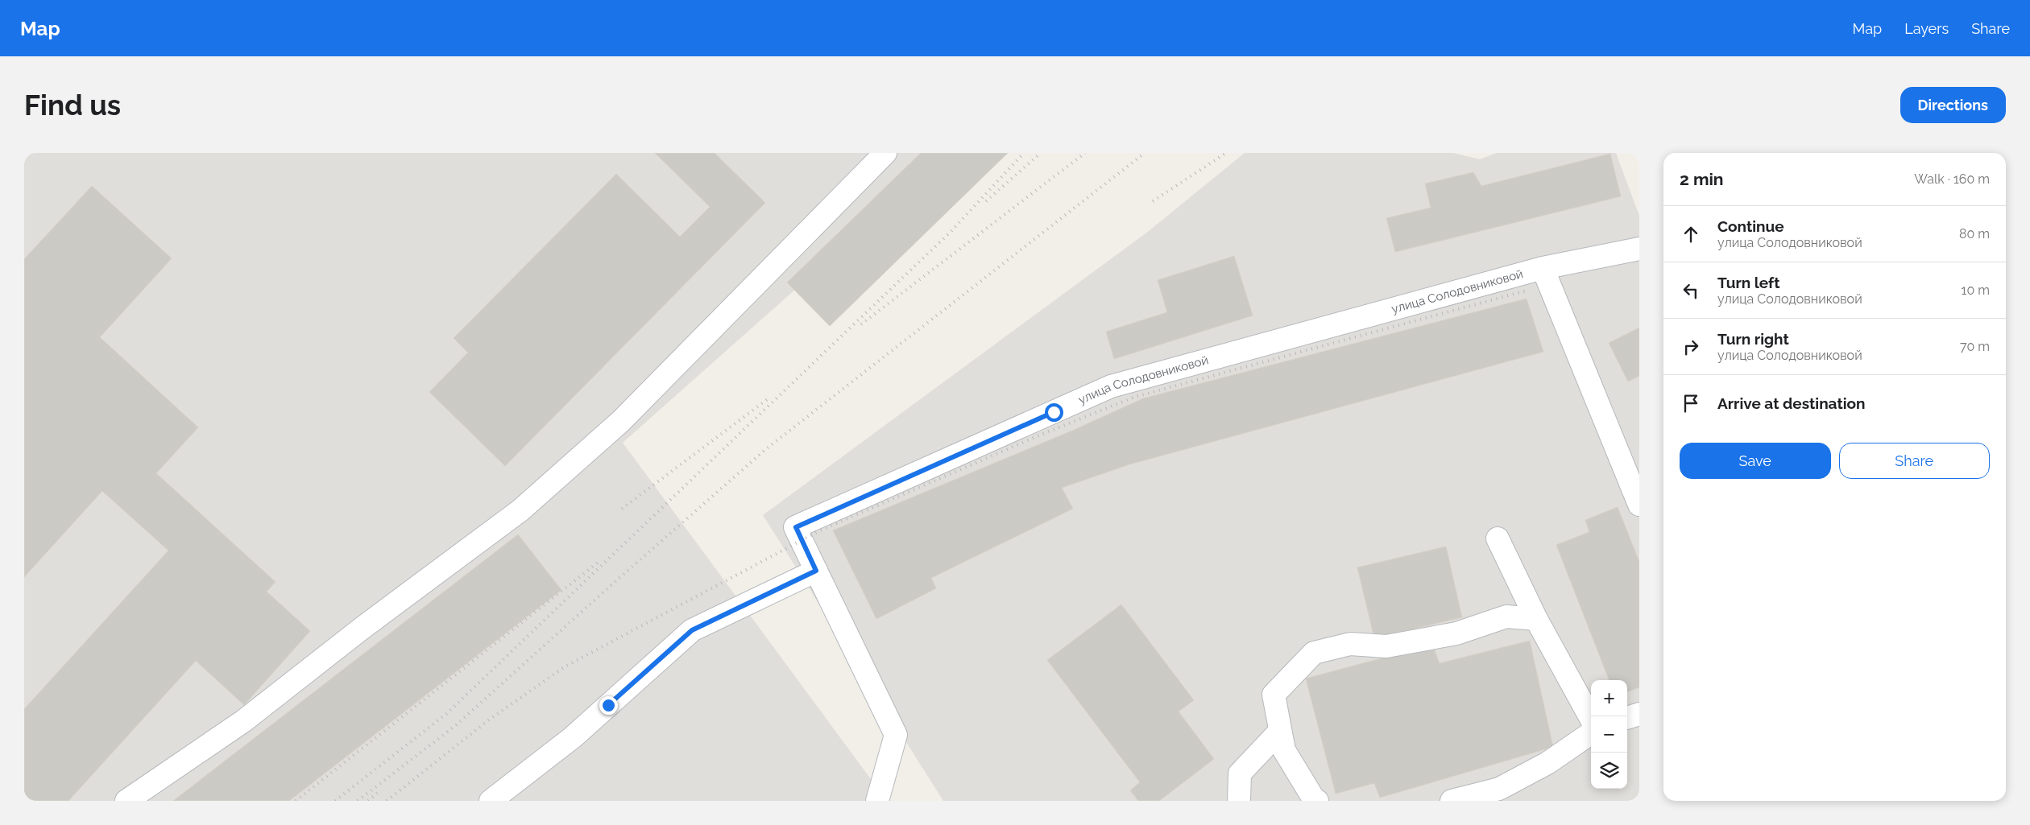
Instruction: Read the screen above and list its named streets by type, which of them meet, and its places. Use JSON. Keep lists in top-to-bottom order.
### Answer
{
  "streets": {
    "street": ["улица Солодовниковой"]
  },
  "page": {
    "header": "Map",
    "nav": ["Map", "Layers", "Share"],
    "buttons": [
      "Directions",
      ["Save", "Share"]
    ],
    "title": "Find us",
    "heading": ["2 min", "Walk · 160 m"],
    "list": [
      ["Continue", "улица Солодовниковой", "80 m"],
      ["Turn left", "улица Солодовниковой", "10 m"],
      ["Turn right", "улица Солодовниковой", "70 m"],
      "Arrive at destination"
    ],
    "map_buttons": ["+", "−"]
  }
}
